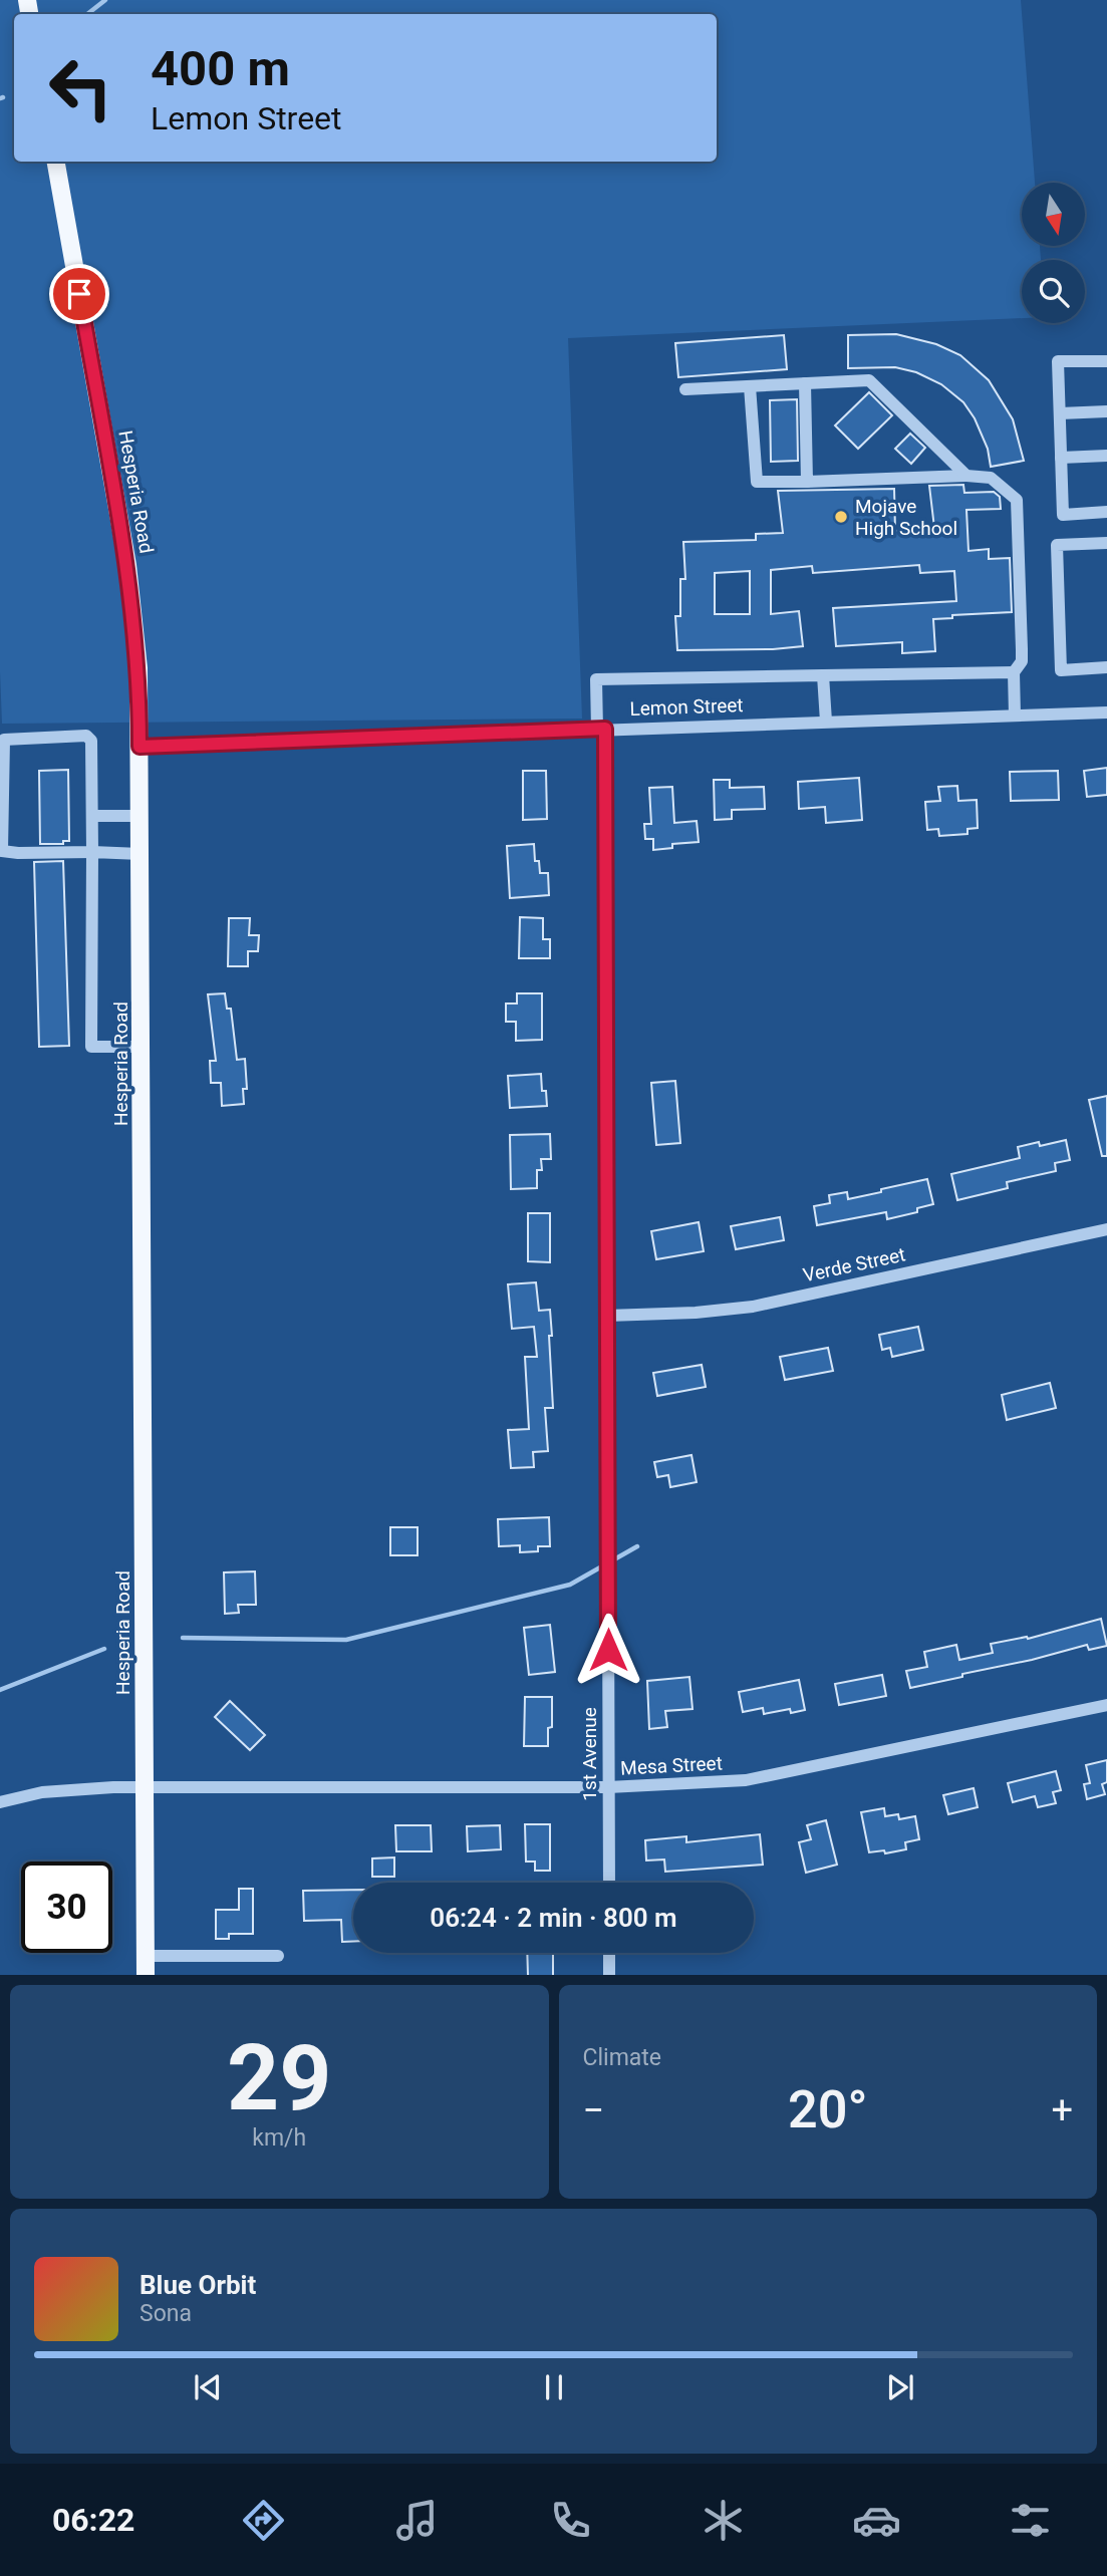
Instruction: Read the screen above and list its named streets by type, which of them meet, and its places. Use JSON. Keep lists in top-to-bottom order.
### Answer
{
  "streets": {
    "main road": ["Hesperia Road"],
    "street": [
      "Lemon Street",
      "Verde Street",
      "1st Avenue",
      "Mesa Street"
    ]
  },
  "crossings": [
    ["Hesperia Road", "Lemon Street"],
    ["Hesperia Road", "Mesa Street"],
    ["Lemon Street", "1st Avenue"],
    ["Verde Street", "1st Avenue"],
    ["1st Avenue", "Mesa Street"]
  ],
  "places": ["Mojave High School"],
  "north": "bottom",
  "page": {
    "turn": ["400 m", "Lemon Street"],
    "limit": "30",
    "trip": "06:24 · 2 min · 800 m",
    "tile": [
      ["29", "km/h"],
      "Climate"
    ],
    "heat": ["−", "20°", "+"],
    "song": ["Blue Orbit", "Sona"],
    "tabs": "06:22"
  }
}
